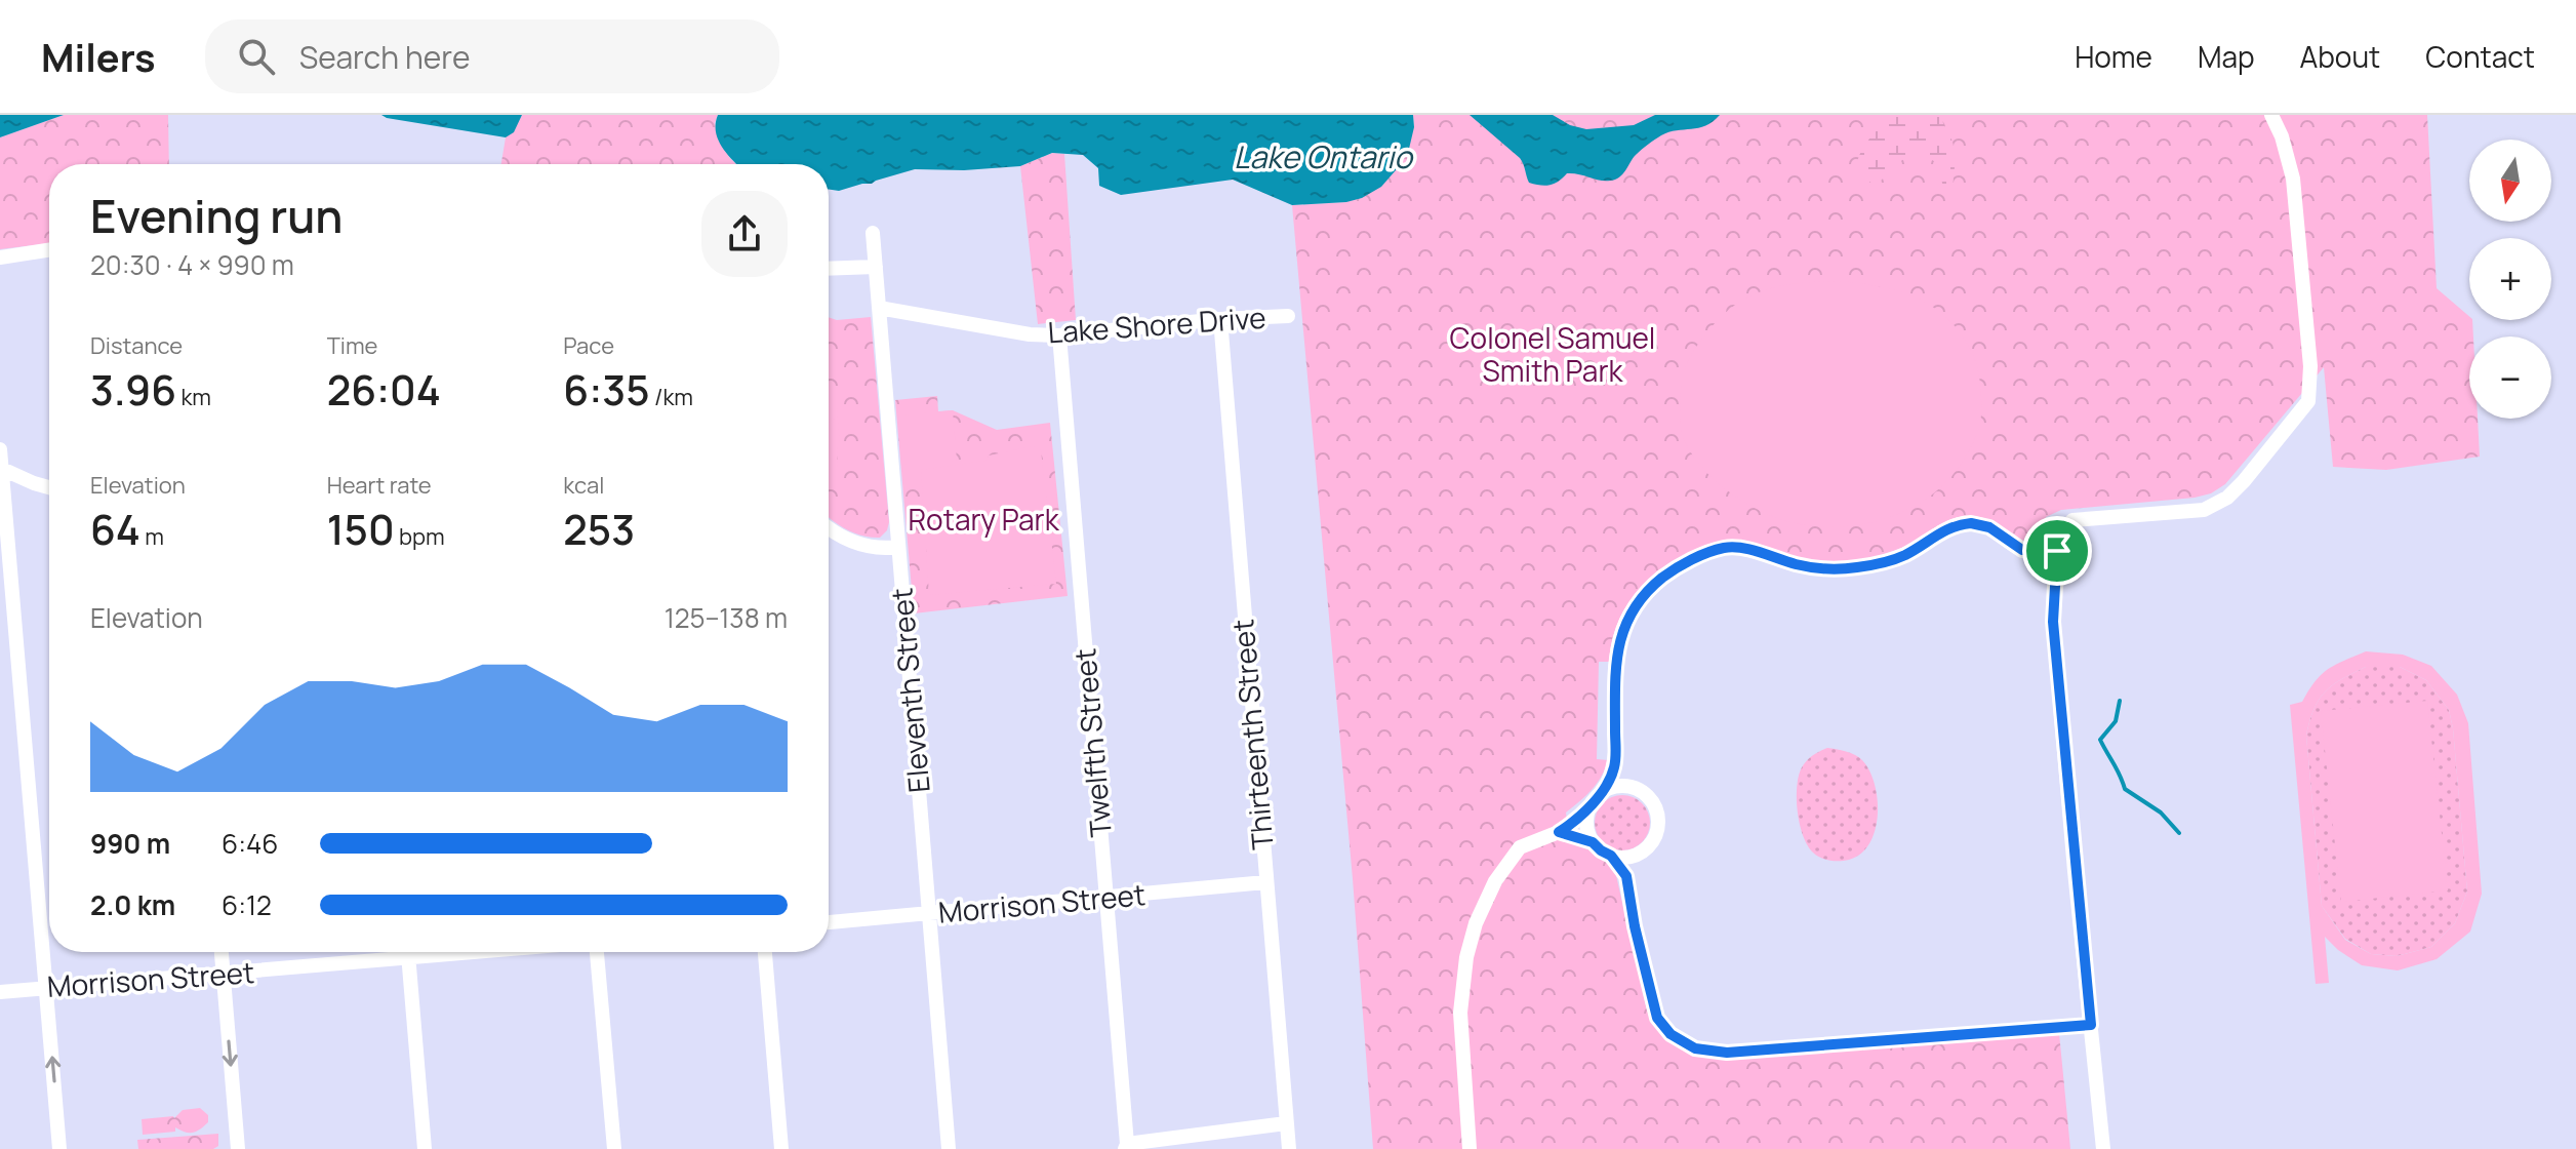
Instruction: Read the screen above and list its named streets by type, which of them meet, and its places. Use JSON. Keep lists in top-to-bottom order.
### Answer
{
  "streets": {
    "street": [
      "Lake Shore Drive",
      "Eleventh Street",
      "Thirteenth Street",
      "Twelfth Street",
      "Morrison Street"
    ]
  },
  "crossings": [
    ["Lake Shore Drive", "Eleventh Street"],
    ["Lake Shore Drive", "Thirteenth Street"],
    ["Lake Shore Drive", "Twelfth Street"],
    ["Eleventh Street", "Morrison Street"],
    ["Thirteenth Street", "Morrison Street"],
    ["Twelfth Street", "Morrison Street"]
  ],
  "water": ["Lake Ontario"],
  "parks": ["Colonel Samuel Smith Park", "Rotary Park"],
  "north": "bottom",
  "page": {
    "header": "Milers",
    "search": "Search here",
    "nav": [
      "Home",
      "Map",
      "About",
      "Contact"
    ],
    "map_buttons": ["+", "−"],
    "heading": ["Evening run", "20:30 · 4 × 990 m"],
    "stats": [
      ["Distance", "3.96 km"],
      ["Time", "26:04"],
      ["Pace", "6:35 /km"],
      ["Elevation", "64 m"],
      ["Heart rate", "150 bpm"],
      ["kcal", "253"]
    ],
    "chart": ["Elevation", "125–138 m"],
    "list": [
      {
        "name": "990 m",
        "note": "6:46"
      },
      {
        "name": "2.0 km",
        "note": "6:12"
      }
    ]
  }
}
